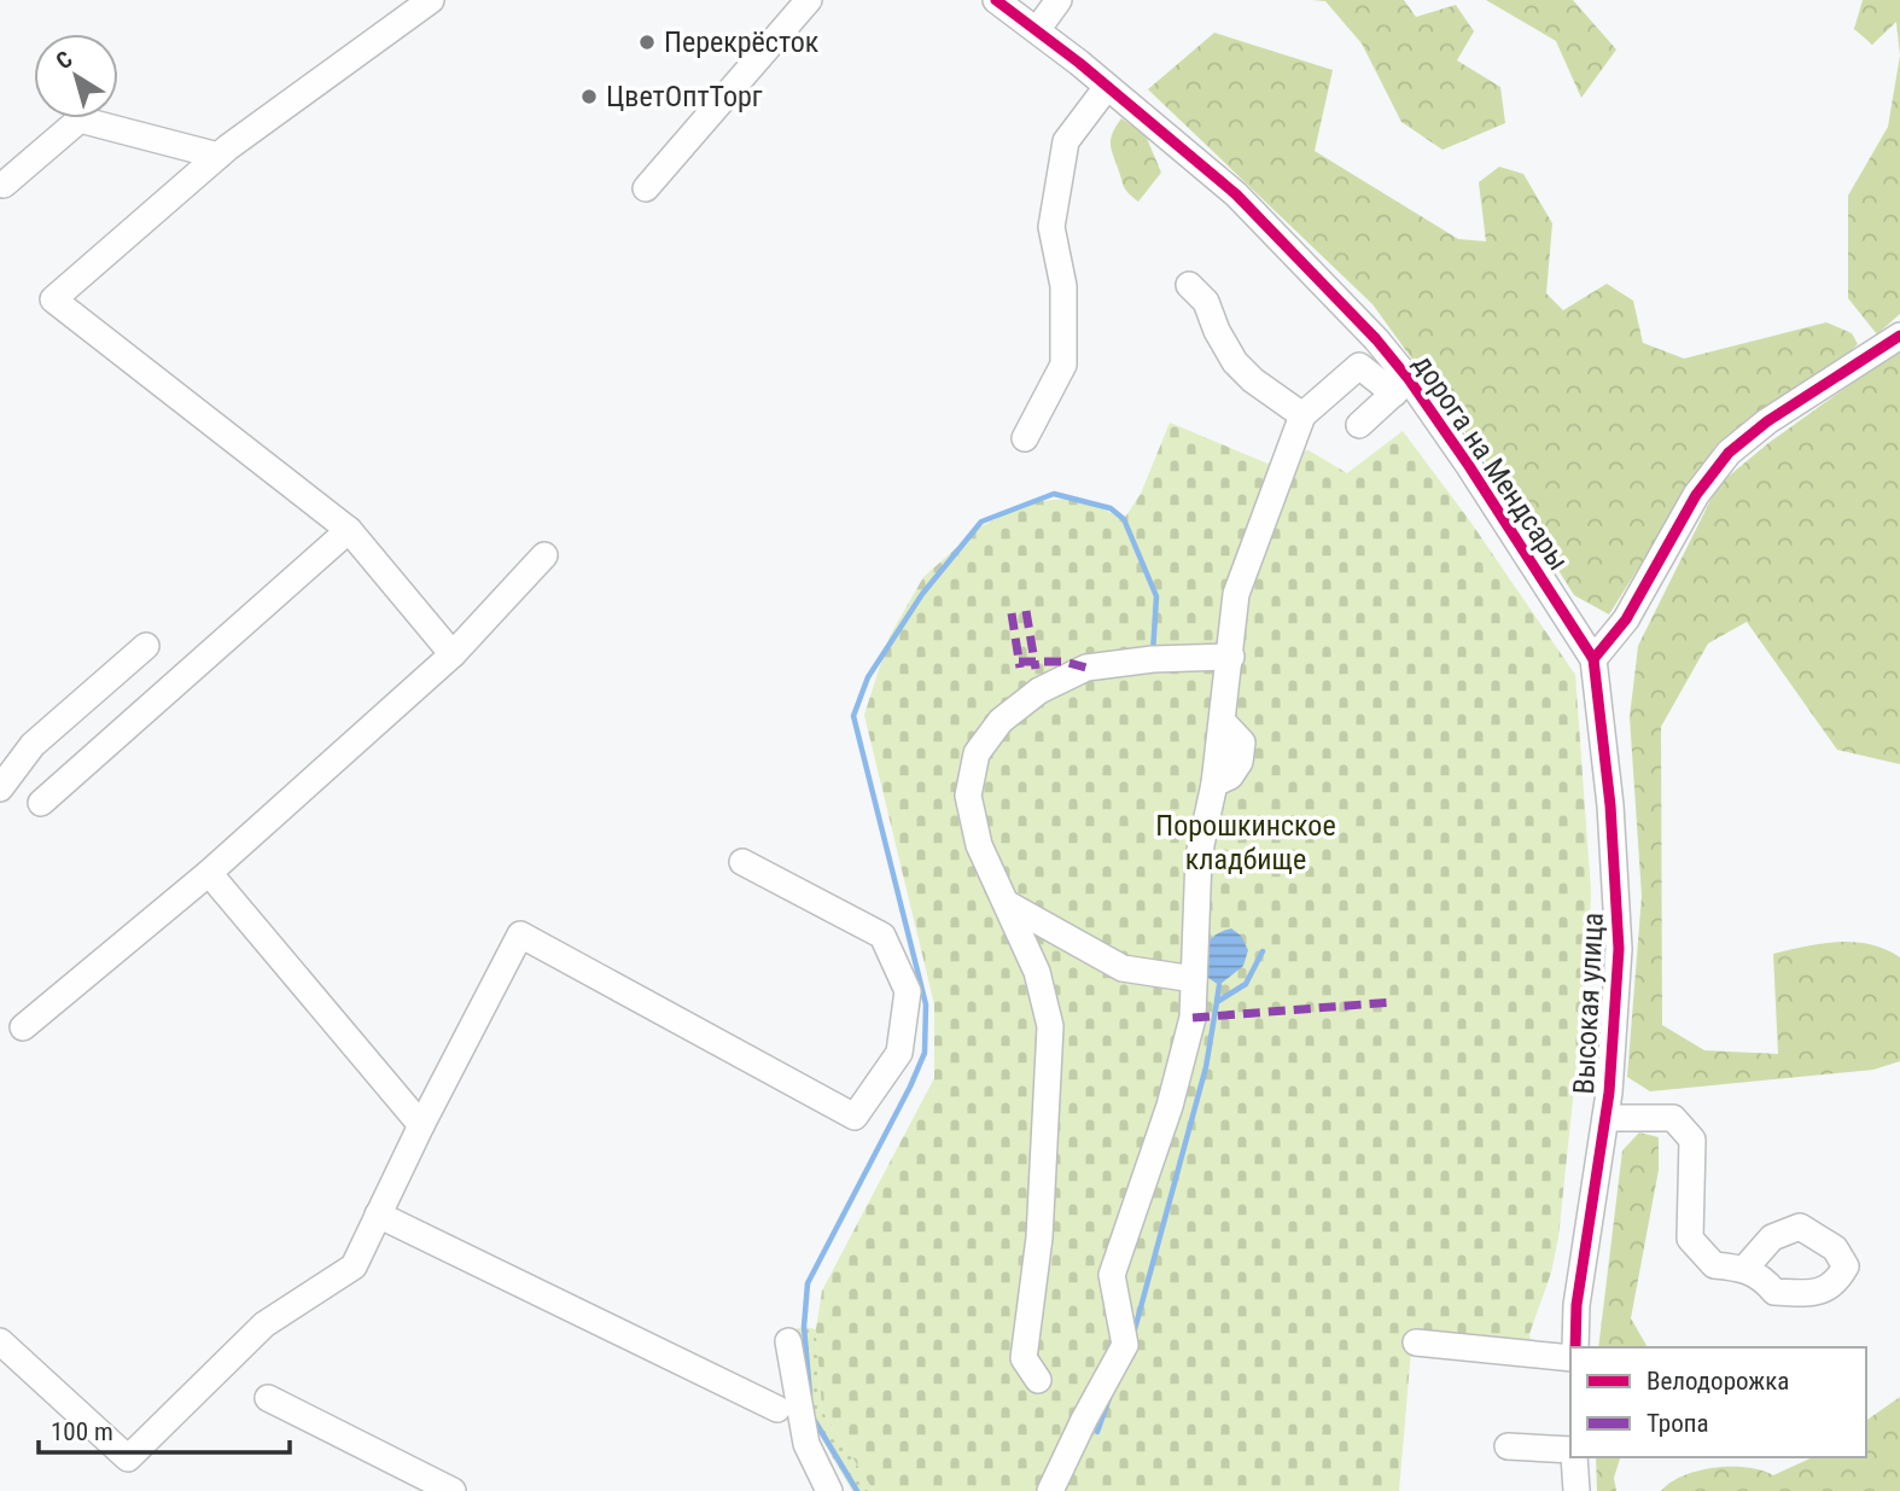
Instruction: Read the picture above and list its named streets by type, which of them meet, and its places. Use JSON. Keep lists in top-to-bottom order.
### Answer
{
  "streets": {
    "street": ["дорога на Мендсары", "Высокая улица"]
  },
  "crossings": [
    ["дорога на Мендсары", "Высокая улица"]
  ],
  "parks": ["Порошкинское кладбище"],
  "places": ["Перекрёсток", "ЦветОптТорг"],
  "legend": ["Велодорожка", "Тропа"],
  "scale_bar": "100 m",
  "north": "top left"
}
